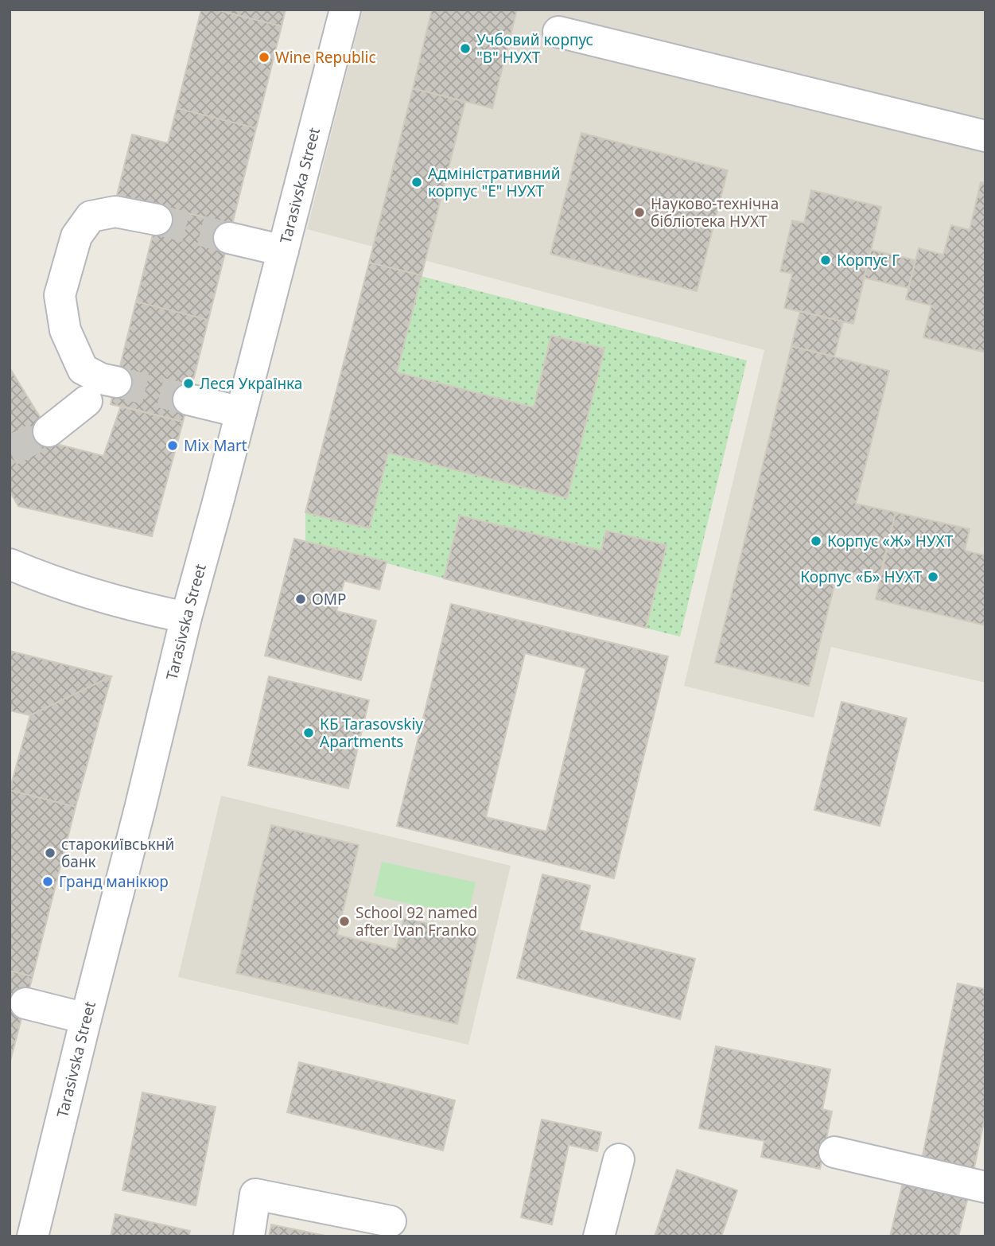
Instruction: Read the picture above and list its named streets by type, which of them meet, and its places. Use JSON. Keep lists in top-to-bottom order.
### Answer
{
  "streets": {
    "street": ["Tarasivska Street"]
  },
  "places": [
    "Учбовий корпус \"В\" НУХТ",
    "Wine Republic",
    "Адміністративний корпус \"Е\" НУХТ",
    "Науково-технічна бібліотека НУХТ",
    "Корпус Г",
    "Леся Українка",
    "Mix Mart",
    "Корпус «Ж» НУХТ",
    "Корпус «Б» НУХТ",
    "OMP",
    "КБ Tarasovskiy Apartments",
    "старокиївськнй банк",
    "Гранд манікюр",
    "School 92 named after Ivan Franko"
  ]
}
